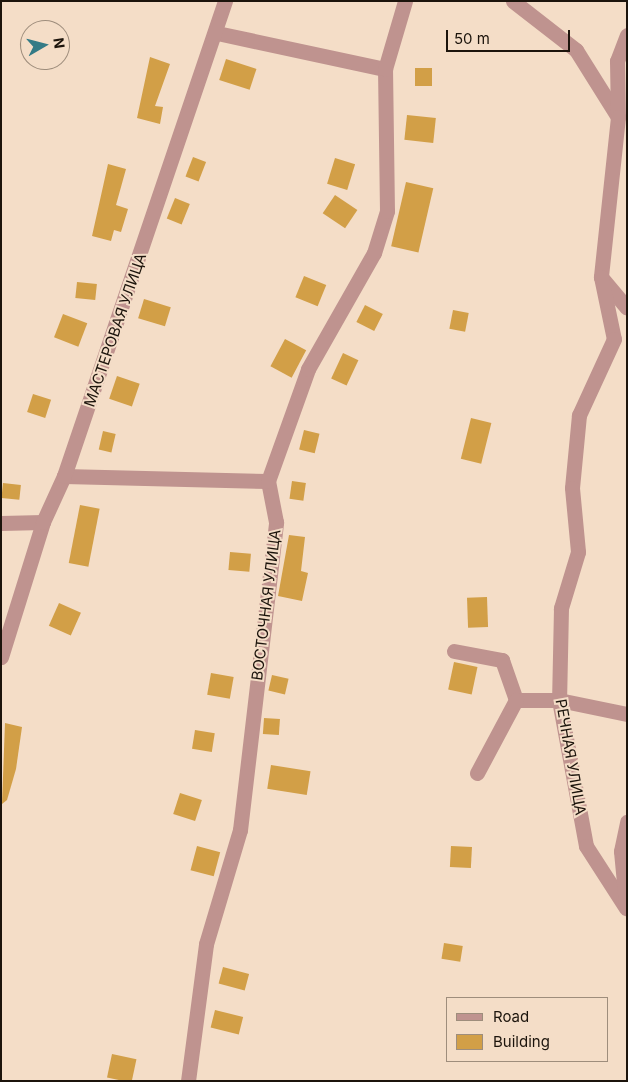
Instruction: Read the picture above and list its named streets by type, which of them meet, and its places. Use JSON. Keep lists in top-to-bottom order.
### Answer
{
  "streets": {
    "street": ["МАСТЕРОВАЯ УЛИЦА", "ВОСТОЧНАЯ УЛИЦА", "РЕЧНАЯ УЛИЦА"]
  },
  "legend": ["Road", "Building"],
  "scale_bar": "50 m",
  "north": "right"
}
